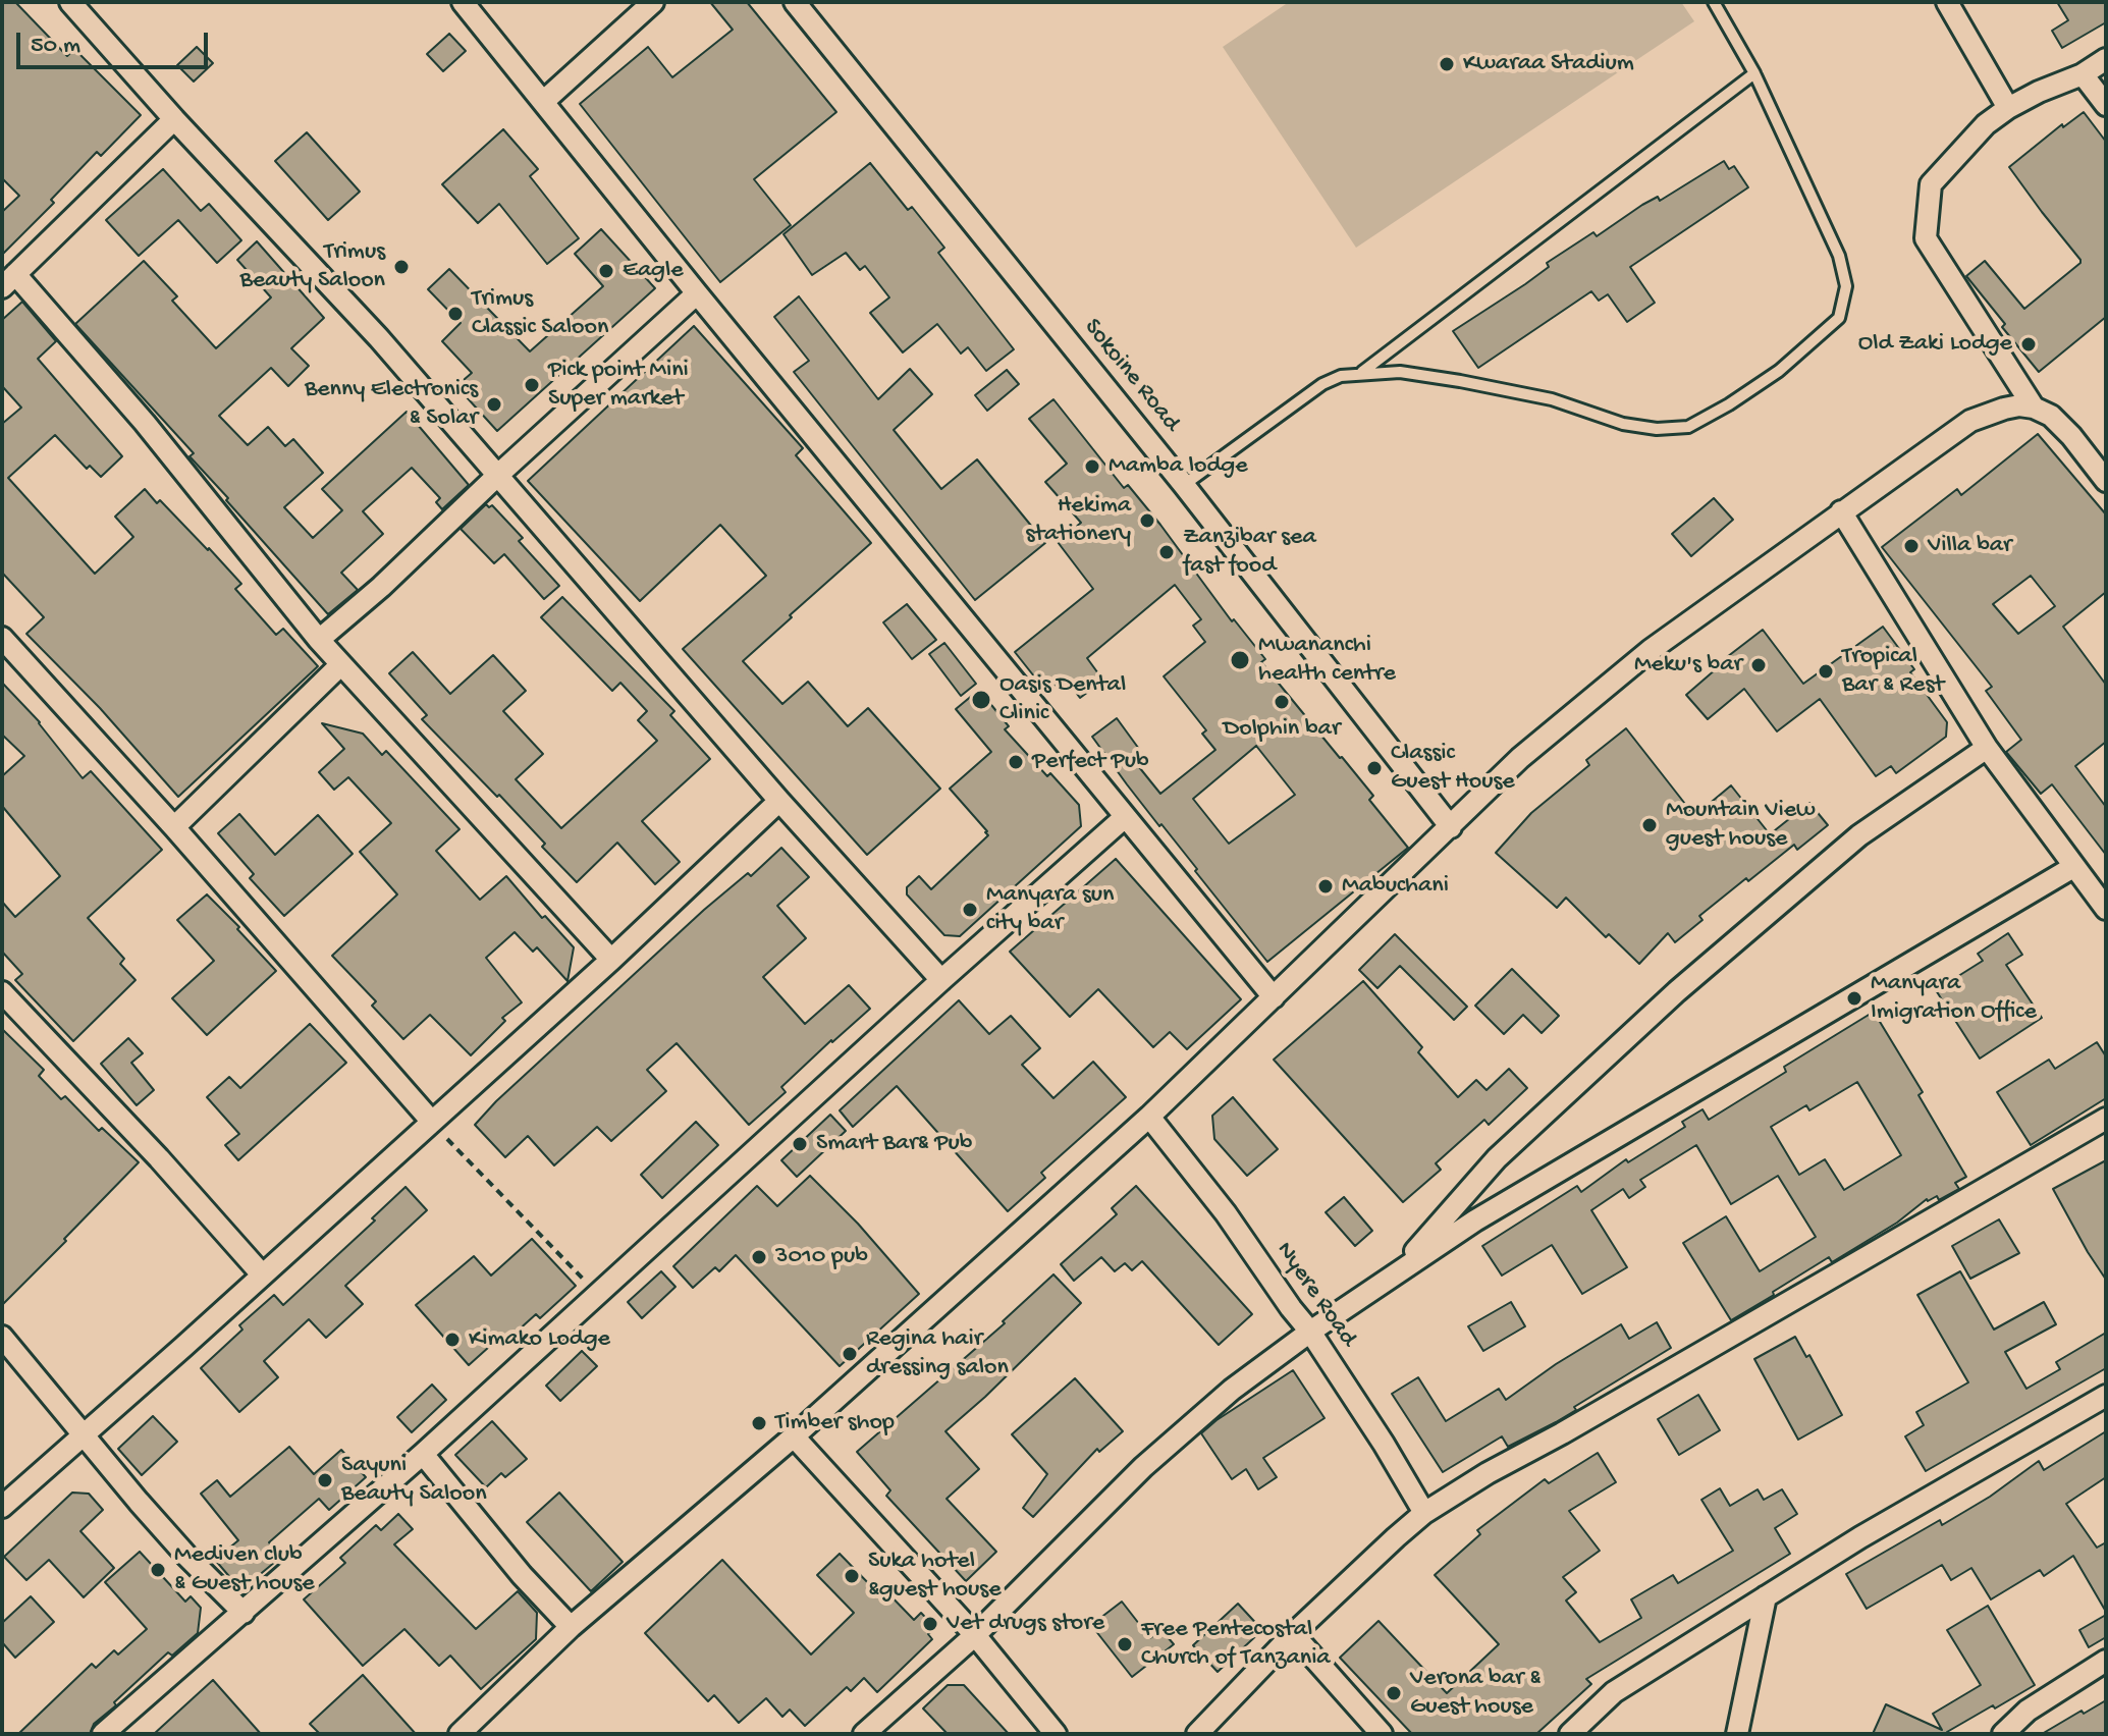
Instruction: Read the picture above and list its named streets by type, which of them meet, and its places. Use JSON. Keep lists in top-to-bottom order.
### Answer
{
  "streets": {
    "street": ["Sokoine Road", "Nyere Road"]
  },
  "places": [
    "Kwaraa Stadium",
    "Trimus Beauty Saloon",
    "Eagle",
    "Trimus Classic Saloon",
    "Old Zaki Lodge",
    "Pick point Mini Super market",
    "Benny Electronics & Solar",
    "Mamba lodge",
    "Hekima stationery",
    "Villa bar",
    "Zanzibar sea fast food",
    "Mwananchi health centre",
    "Meku's bar",
    "Tropical Bar & Rest",
    "Oasis Dental Clinic",
    "Dolphin bar",
    "Perfect Pub",
    "Classic Guest House",
    "Mountain View guest house",
    "Mabuchani",
    "Manyara sun city bar",
    "Manyara Imigration Office",
    "Smart Bar& Pub",
    "3010 pub",
    "Kimako Lodge",
    "Regina hair dressing salon",
    "Timber shop",
    "Sayuni Beauty Saloon",
    "Mediven club & Guest house",
    "Suka hotel &guest house",
    "Vet drugs store",
    "Free Pentecostal Church of Tanzania",
    "Verona bar & Guest house"
  ],
  "scale_bar": "50 m"
}
